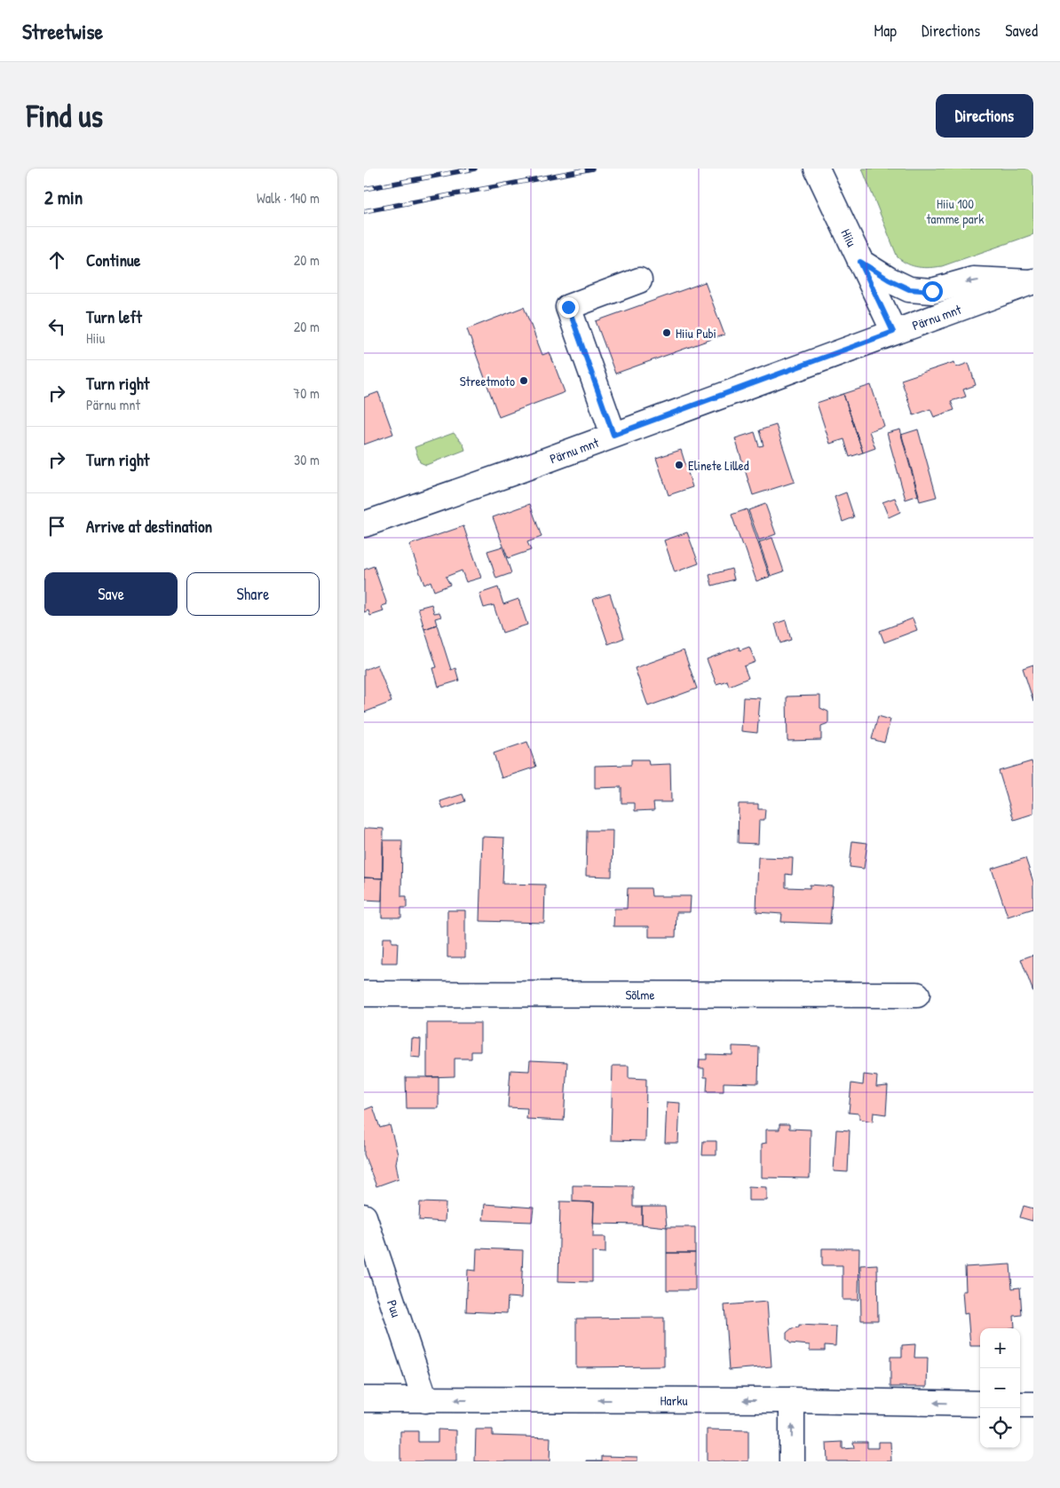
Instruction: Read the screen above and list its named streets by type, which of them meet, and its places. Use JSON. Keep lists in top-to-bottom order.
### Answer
{
  "streets": {
    "street": [
      "Hiiu",
      "Pärnu mnt",
      "Sõlme",
      "Puu",
      "Harku"
    ]
  },
  "crossings": [
    ["Hiiu", "Pärnu mnt"],
    ["Puu", "Harku"]
  ],
  "one_way": ["Harku"],
  "parks": ["Hiiu 100 tamme park"],
  "places": ["Hiiu Pubi", "Streetmoto", "Elinete Lilled"],
  "page": {
    "header": "Streetwise",
    "nav": ["Map", "Directions", "Saved"],
    "buttons": [
      "Directions",
      ["Save", "Share"]
    ],
    "title": "Find us",
    "heading": ["2 min", "Walk · 140 m"],
    "list": [
      ["Continue", "20 m"],
      ["Turn left", "Hiiu", "20 m"],
      ["Turn right", "Pärnu mnt", "70 m"],
      ["Turn right", "30 m"],
      "Arrive at destination"
    ],
    "map_buttons": ["+", "−"]
  }
}
